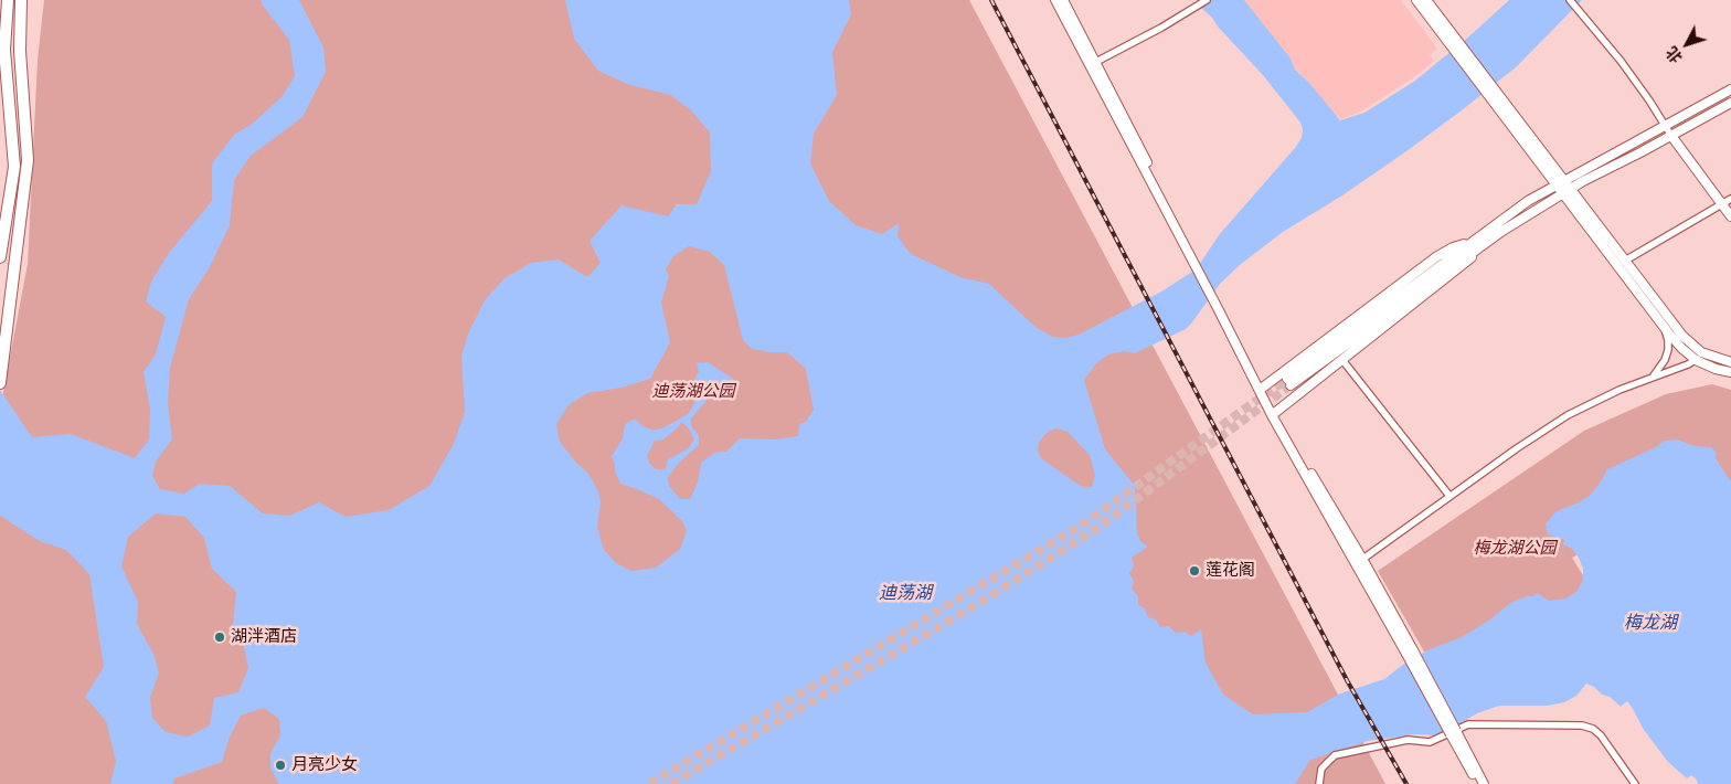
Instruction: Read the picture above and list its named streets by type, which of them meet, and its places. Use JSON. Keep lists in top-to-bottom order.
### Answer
{
  "water": ["迪荡湖", "梅龙湖"],
  "parks": ["迪荡湖公园", "梅龙湖公园"],
  "places": ["莲花阁", "湖泮酒店", "月亮少女"],
  "north": "bottom left"
}
